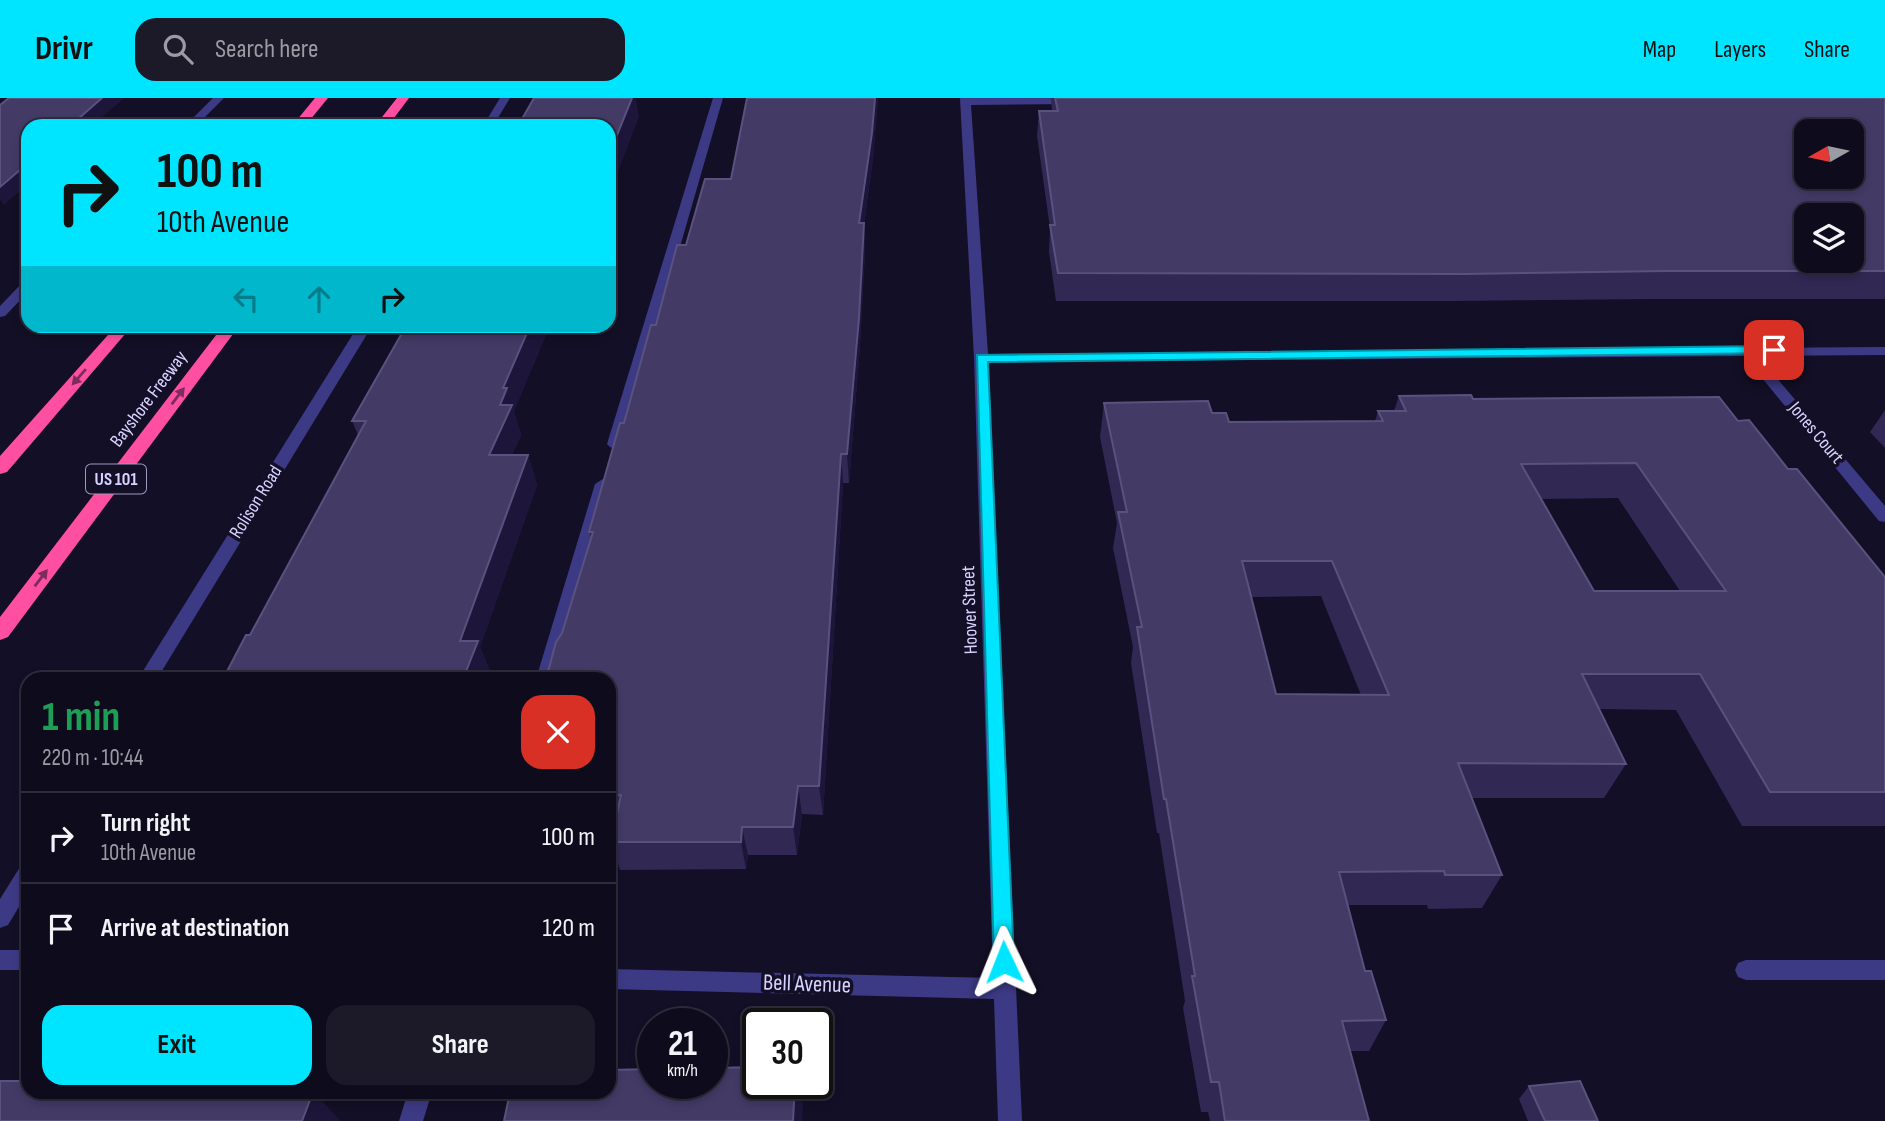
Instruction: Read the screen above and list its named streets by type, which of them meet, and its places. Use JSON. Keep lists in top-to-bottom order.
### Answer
{
  "streets": {
    "highway": ["Bayshore Freeway", "US 101"],
    "street": [
      "Jones Court",
      "Rolison Road",
      "Hoover Street",
      "Bell Avenue"
    ]
  },
  "crossings": [
    ["Hoover Street", "Bell Avenue"]
  ],
  "north": "left",
  "page": {
    "header": "Drivr",
    "search": "Search here",
    "nav": ["Map", "Layers", "Share"],
    "turn": ["100 m", "10th Avenue"],
    "heading": ["1 min", "220 m · 10:44"],
    "list": [
      {
        "name": "Turn right",
        "note": "10th Avenue",
        "value": "100 m"
      },
      {
        "name": "Arrive at destination",
        "value": "120 m"
      }
    ],
    "buttons": ["Exit", "Share"],
    "speed": "21 km/h",
    "limit": "30"
  }
}
